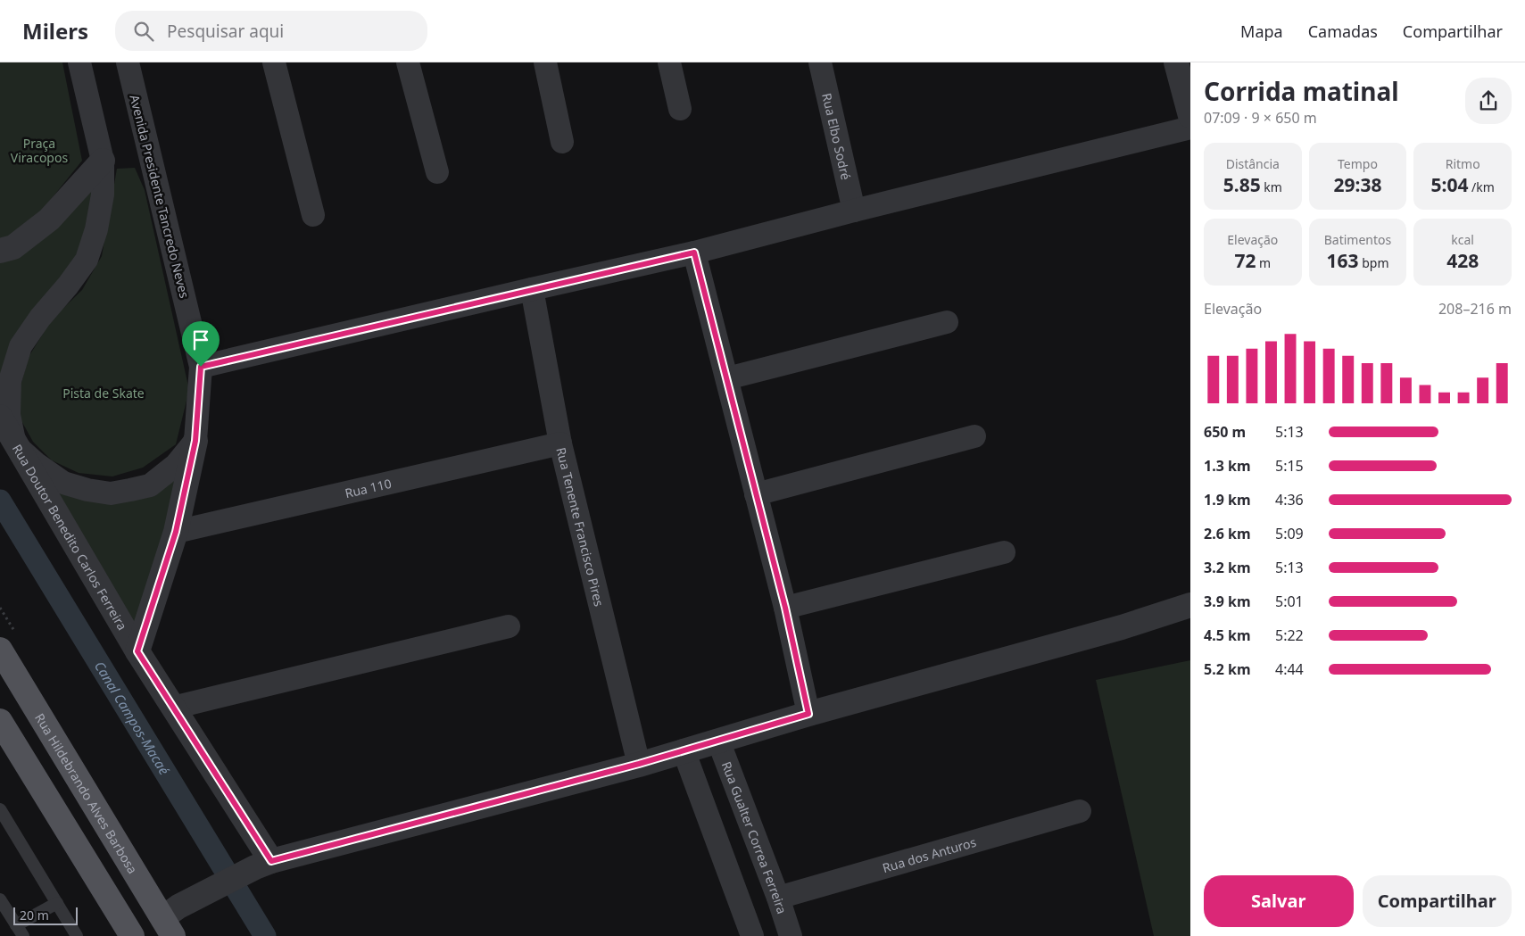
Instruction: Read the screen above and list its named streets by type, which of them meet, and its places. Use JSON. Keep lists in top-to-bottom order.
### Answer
{
  "streets": {
    "main road": ["Rua Hildebrando Alves Barbosa"],
    "street": [
      "Rua Elbo Sodré",
      "Avenida Presidente Tancredo Neves",
      "Rua 110",
      "Rua Tenente Francisco Pires",
      "Rua Doutor Benedito Carlos Ferreira",
      "Rua Gualter Correa Ferreira",
      "Rua dos Anturos"
    ]
  },
  "crossings": [
    ["Rua 110", "Rua Tenente Francisco Pires"],
    ["Rua Gualter Correa Ferreira", "Rua dos Anturos"]
  ],
  "water": ["Canal Campos-Macaé"],
  "parks": ["Praça Viracopos", "Pista de Skate"],
  "scale_bar": "20 m",
  "page": {
    "header": "Milers",
    "search": "Pesquisar aqui",
    "nav": ["Mapa", "Camadas", "Compartilhar"],
    "heading": ["Corrida matinal", "07:09 · 9 × 650 m"],
    "stats": [
      ["Distância", "5.85 km"],
      ["Tempo", "29:38"],
      ["Ritmo", "5:04 /km"],
      ["Elevação", "72 m"],
      ["Batimentos", "163 bpm"],
      ["kcal", "428"]
    ],
    "chart": ["Elevação", "208–216 m"],
    "list": [
      {
        "name": "650 m",
        "note": "5:13"
      },
      {
        "name": "1.3 km",
        "note": "5:15"
      },
      {
        "name": "1.9 km",
        "note": "4:36"
      },
      {
        "name": "2.6 km",
        "note": "5:09"
      },
      {
        "name": "3.2 km",
        "note": "5:13"
      },
      {
        "name": "3.9 km",
        "note": "5:01"
      },
      {
        "name": "4.5 km",
        "note": "5:22"
      },
      {
        "name": "5.2 km",
        "note": "4:44"
      }
    ],
    "buttons": ["Salvar", "Compartilhar"],
    "scale": "20 m"
  }
}
